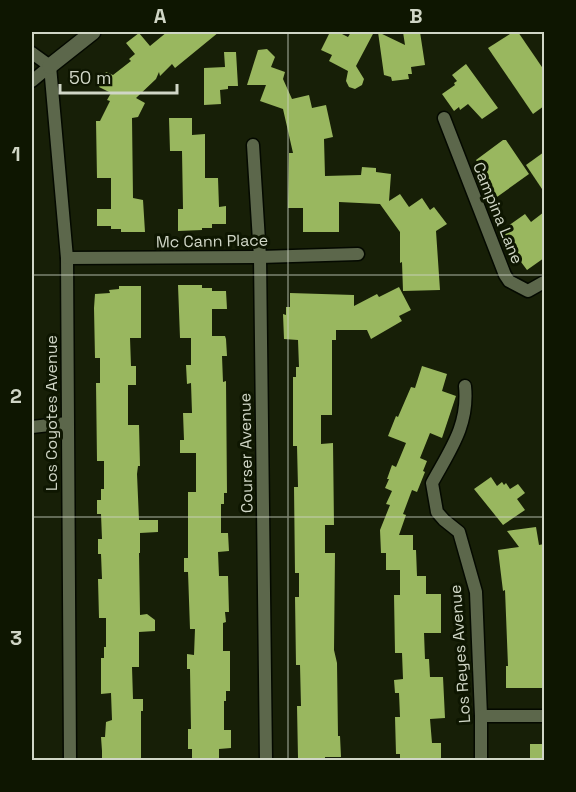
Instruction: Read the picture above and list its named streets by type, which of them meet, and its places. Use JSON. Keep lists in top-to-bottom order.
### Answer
{
  "streets": {
    "street": [
      "Campina Lane",
      "Mc Cann Place",
      "Los Coyotes Avenue",
      "Courser Avenue",
      "Los Reyes Avenue"
    ]
  },
  "crossings": [
    ["Mc Cann Place", "Los Coyotes Avenue"],
    ["Mc Cann Place", "Courser Avenue"]
  ],
  "scale_bar": "50 m",
  "grid": {
    "columns": ["A", "B"],
    "rows": ["1", "2", "3"]
  }
}
